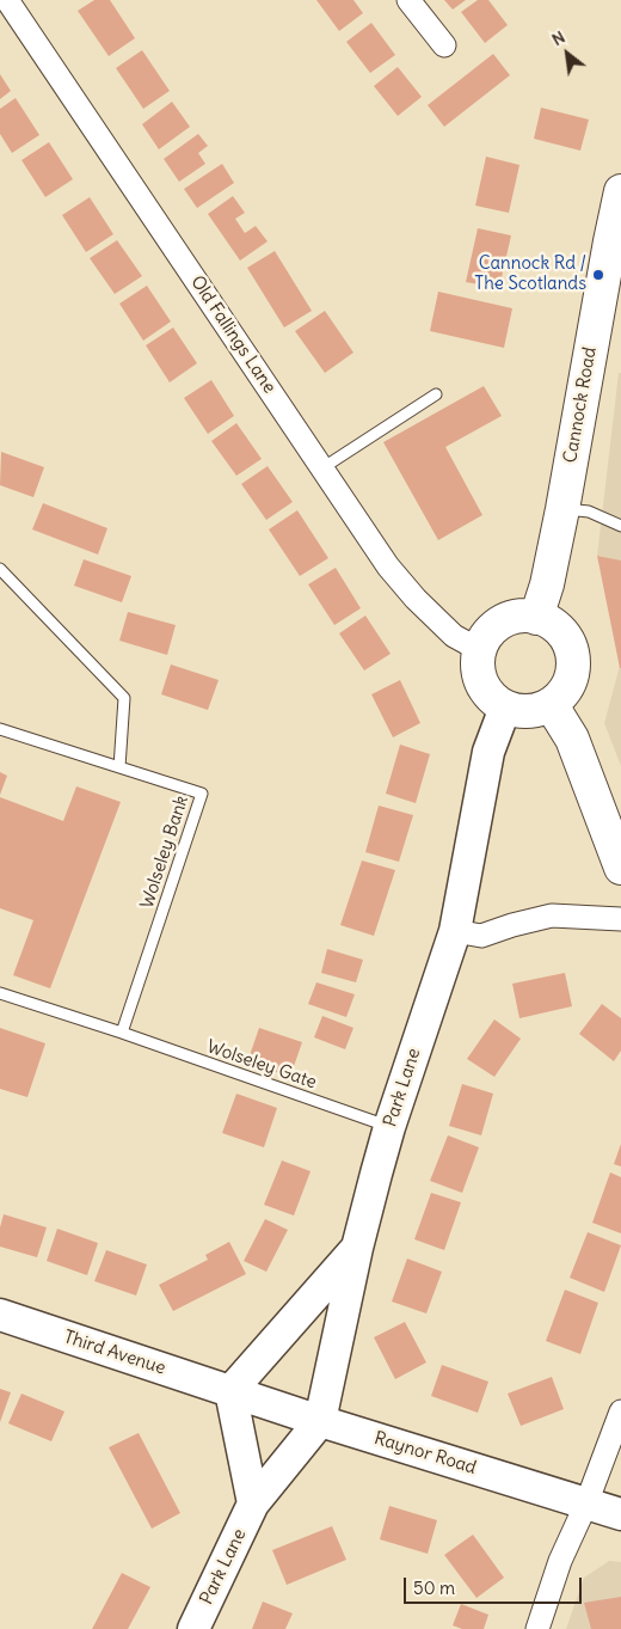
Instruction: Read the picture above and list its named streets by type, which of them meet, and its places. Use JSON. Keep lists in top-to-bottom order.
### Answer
{
  "streets": {
    "highway": ["Cannock Road"],
    "street": [
      "Old Fallings Lane",
      "Park Lane",
      "Third Avenue",
      "Raynor Road"
    ],
    "lane": ["Wolseley Bank", "Wolseley Gate"]
  },
  "crossings": [
    ["Old Fallings Lane", "Cannock Road"],
    ["Old Fallings Lane", "Park Lane"],
    ["Cannock Road", "Park Lane"],
    ["Wolseley Bank", "Wolseley Gate"],
    ["Wolseley Gate", "Park Lane"],
    ["Park Lane", "Third Avenue"],
    ["Park Lane", "Raynor Road"],
    ["Third Avenue", "Raynor Road"]
  ],
  "places": ["Cannock Rd / The Scotlands"],
  "scale_bar": "50 m",
  "north": "top left"
}
